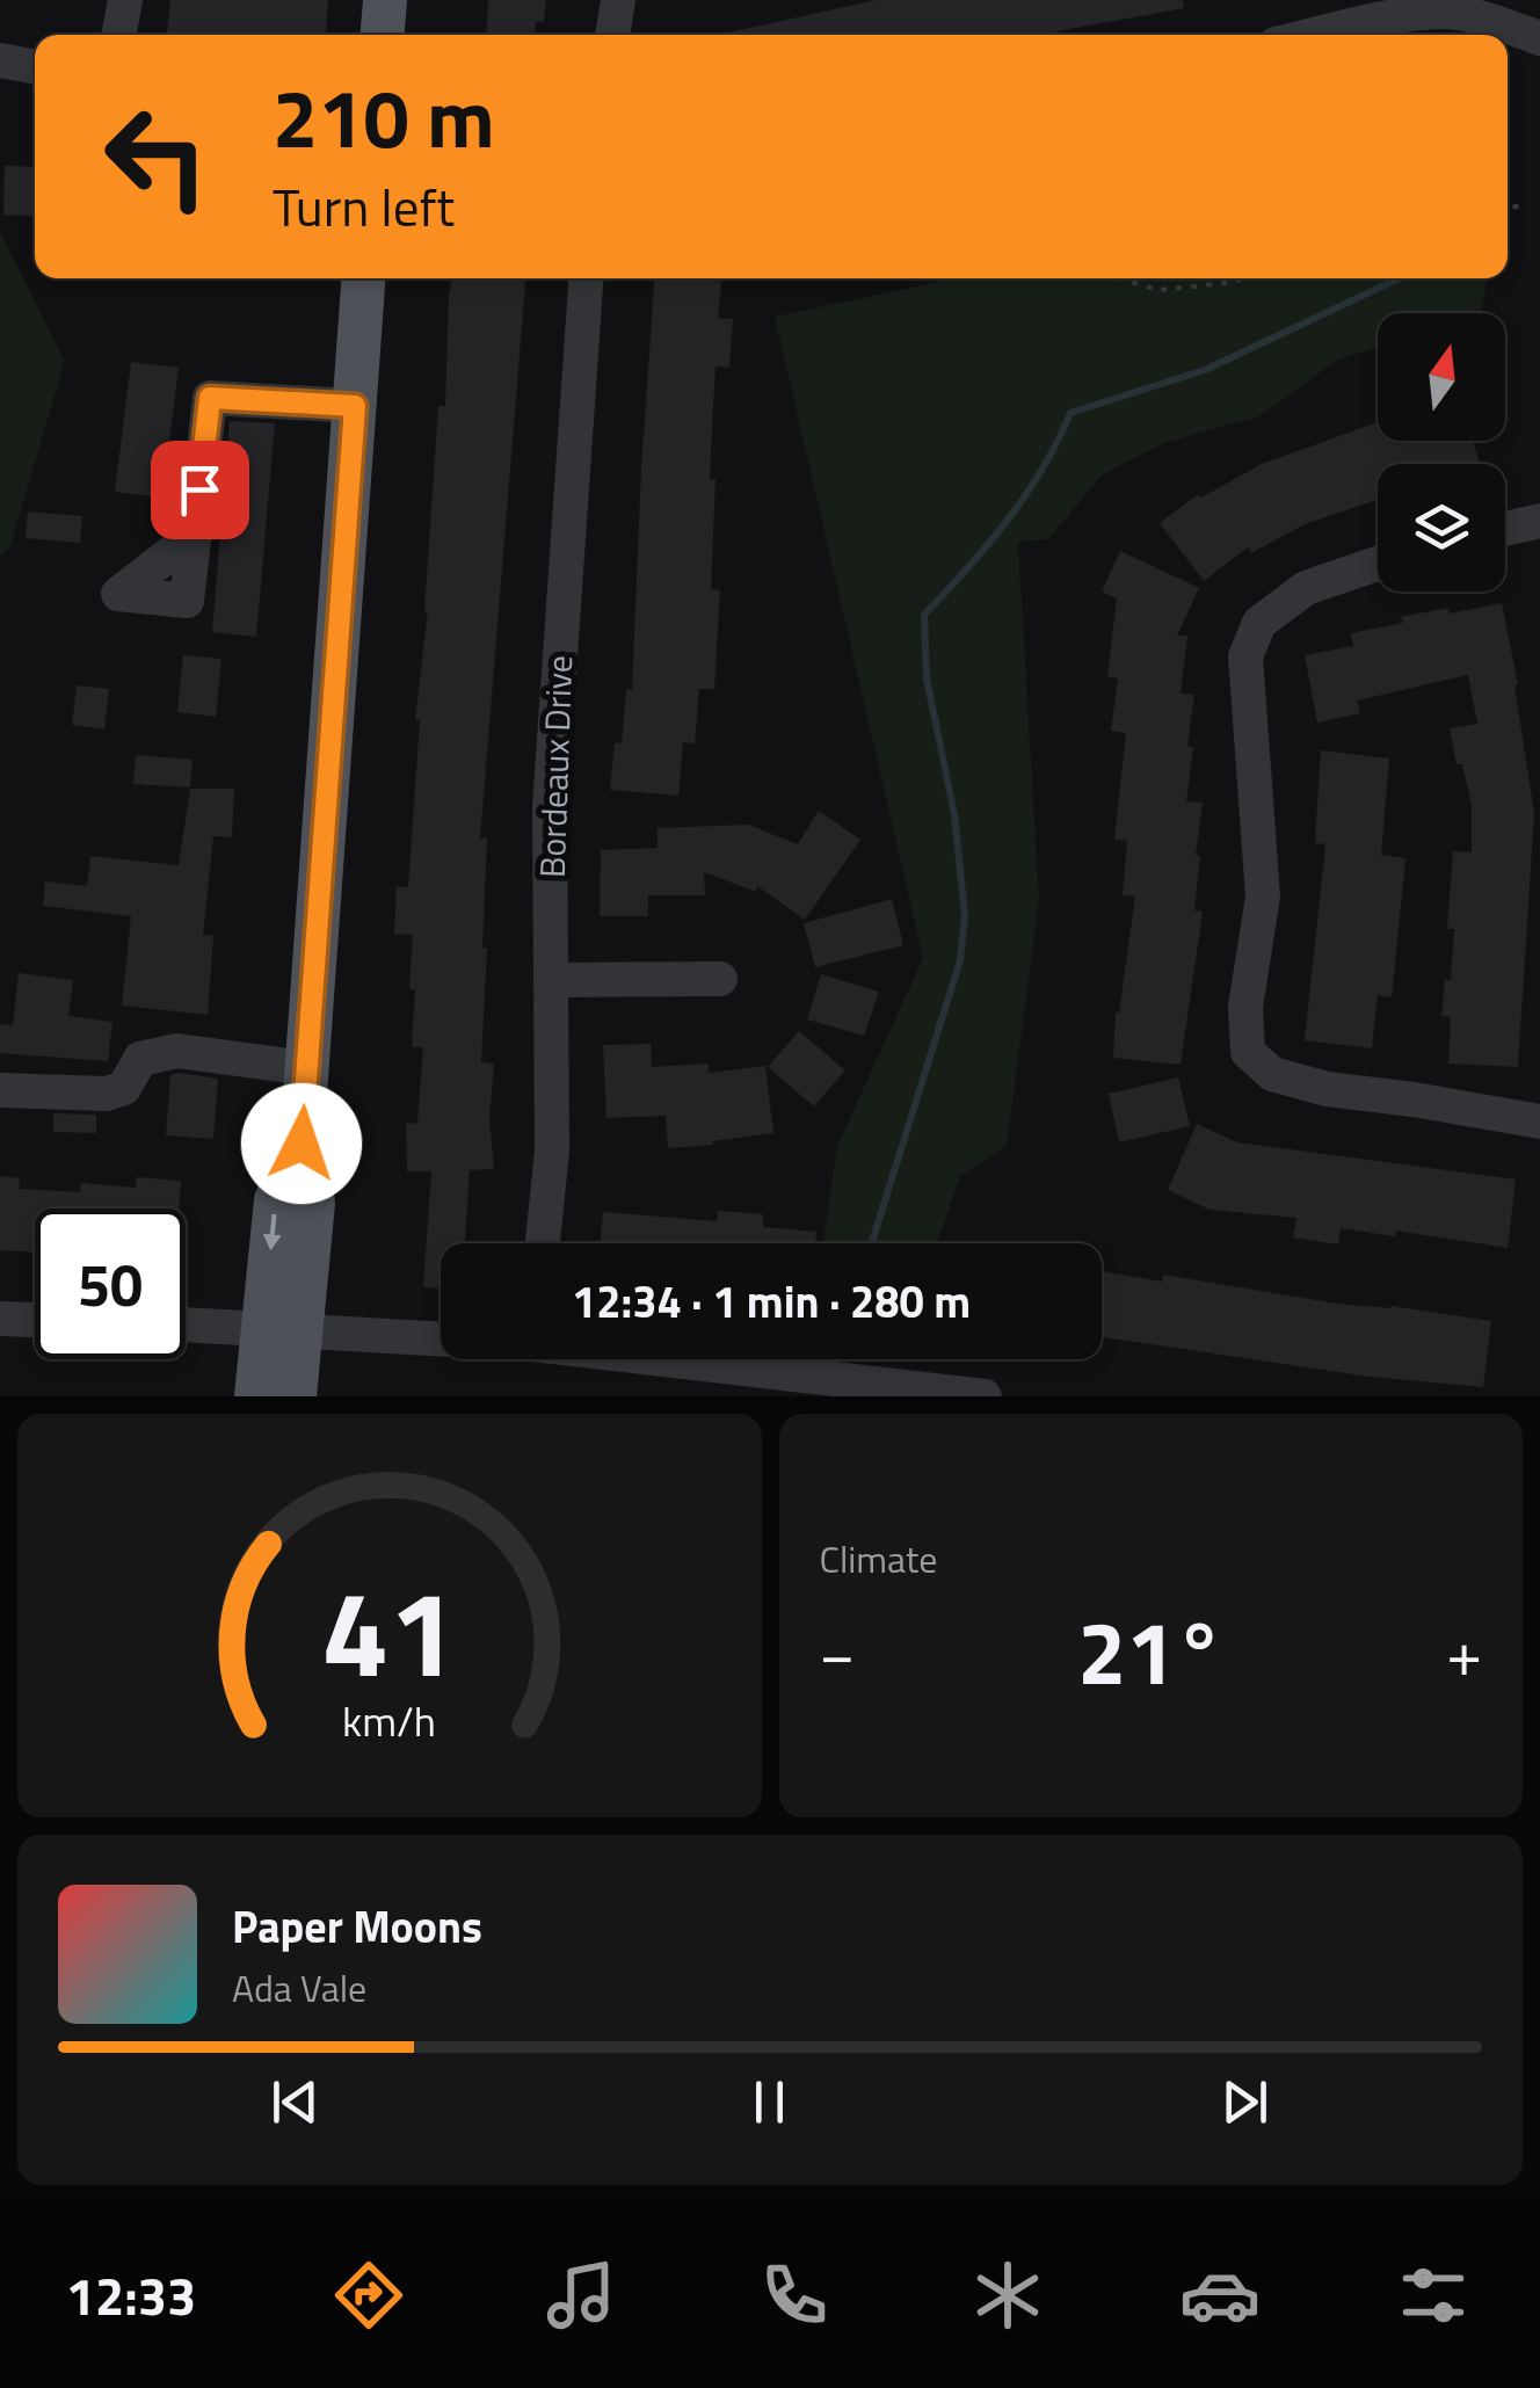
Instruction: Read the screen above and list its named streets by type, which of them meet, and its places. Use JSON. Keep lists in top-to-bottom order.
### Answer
{
  "streets": {
    "street": ["Bordeaux Drive"]
  },
  "north": "top",
  "page": {
    "turn": ["210 m", "Turn left"],
    "limit": "50",
    "trip": "12:34 · 1 min · 280 m",
    "tile": "Climate",
    "heat": ["−", "21°", "+"],
    "song": ["Paper Moons", "Ada Vale"],
    "tabs": "12:33",
    "gauge": ["41", "km/h"]
  }
}
